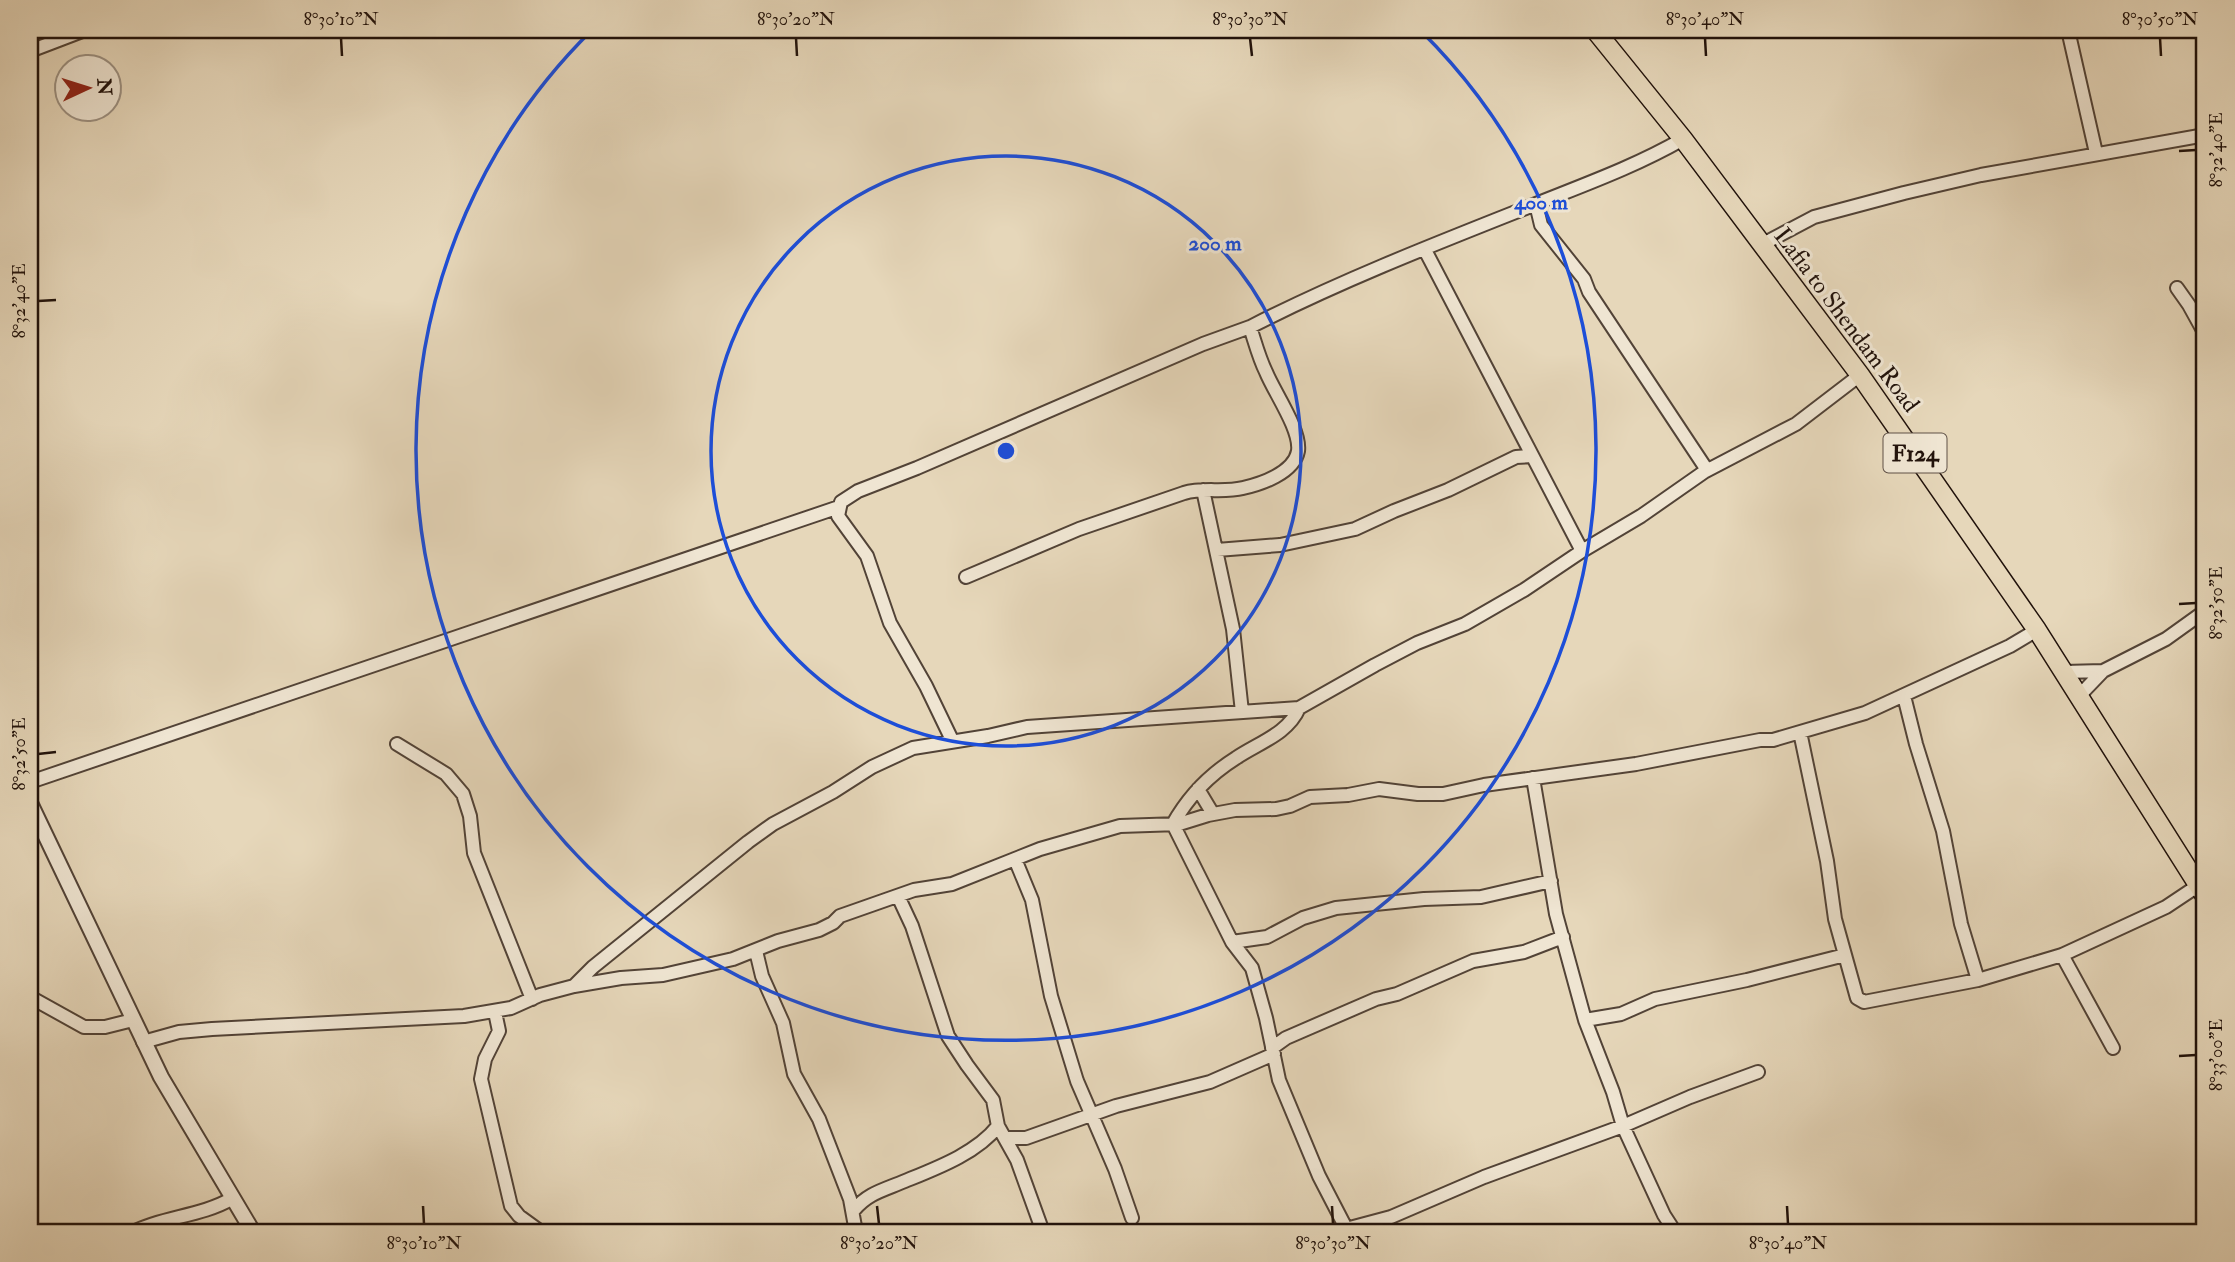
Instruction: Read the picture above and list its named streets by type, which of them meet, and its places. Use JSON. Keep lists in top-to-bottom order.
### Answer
{
  "streets": {
    "main road": ["Lafia to Shendam Road", "F124"]
  },
  "north": "right",
  "coordinates": [
    "8°30'10\"N",
    "8°30'20\"N",
    "8°30'30\"N",
    "8°30'40\"N",
    "8°30'50\"N",
    "8°32'40\"E",
    "8°32'50\"E",
    "8°33'00\"E"
  ],
  "rings": ["400 m", "200 m"]
}
